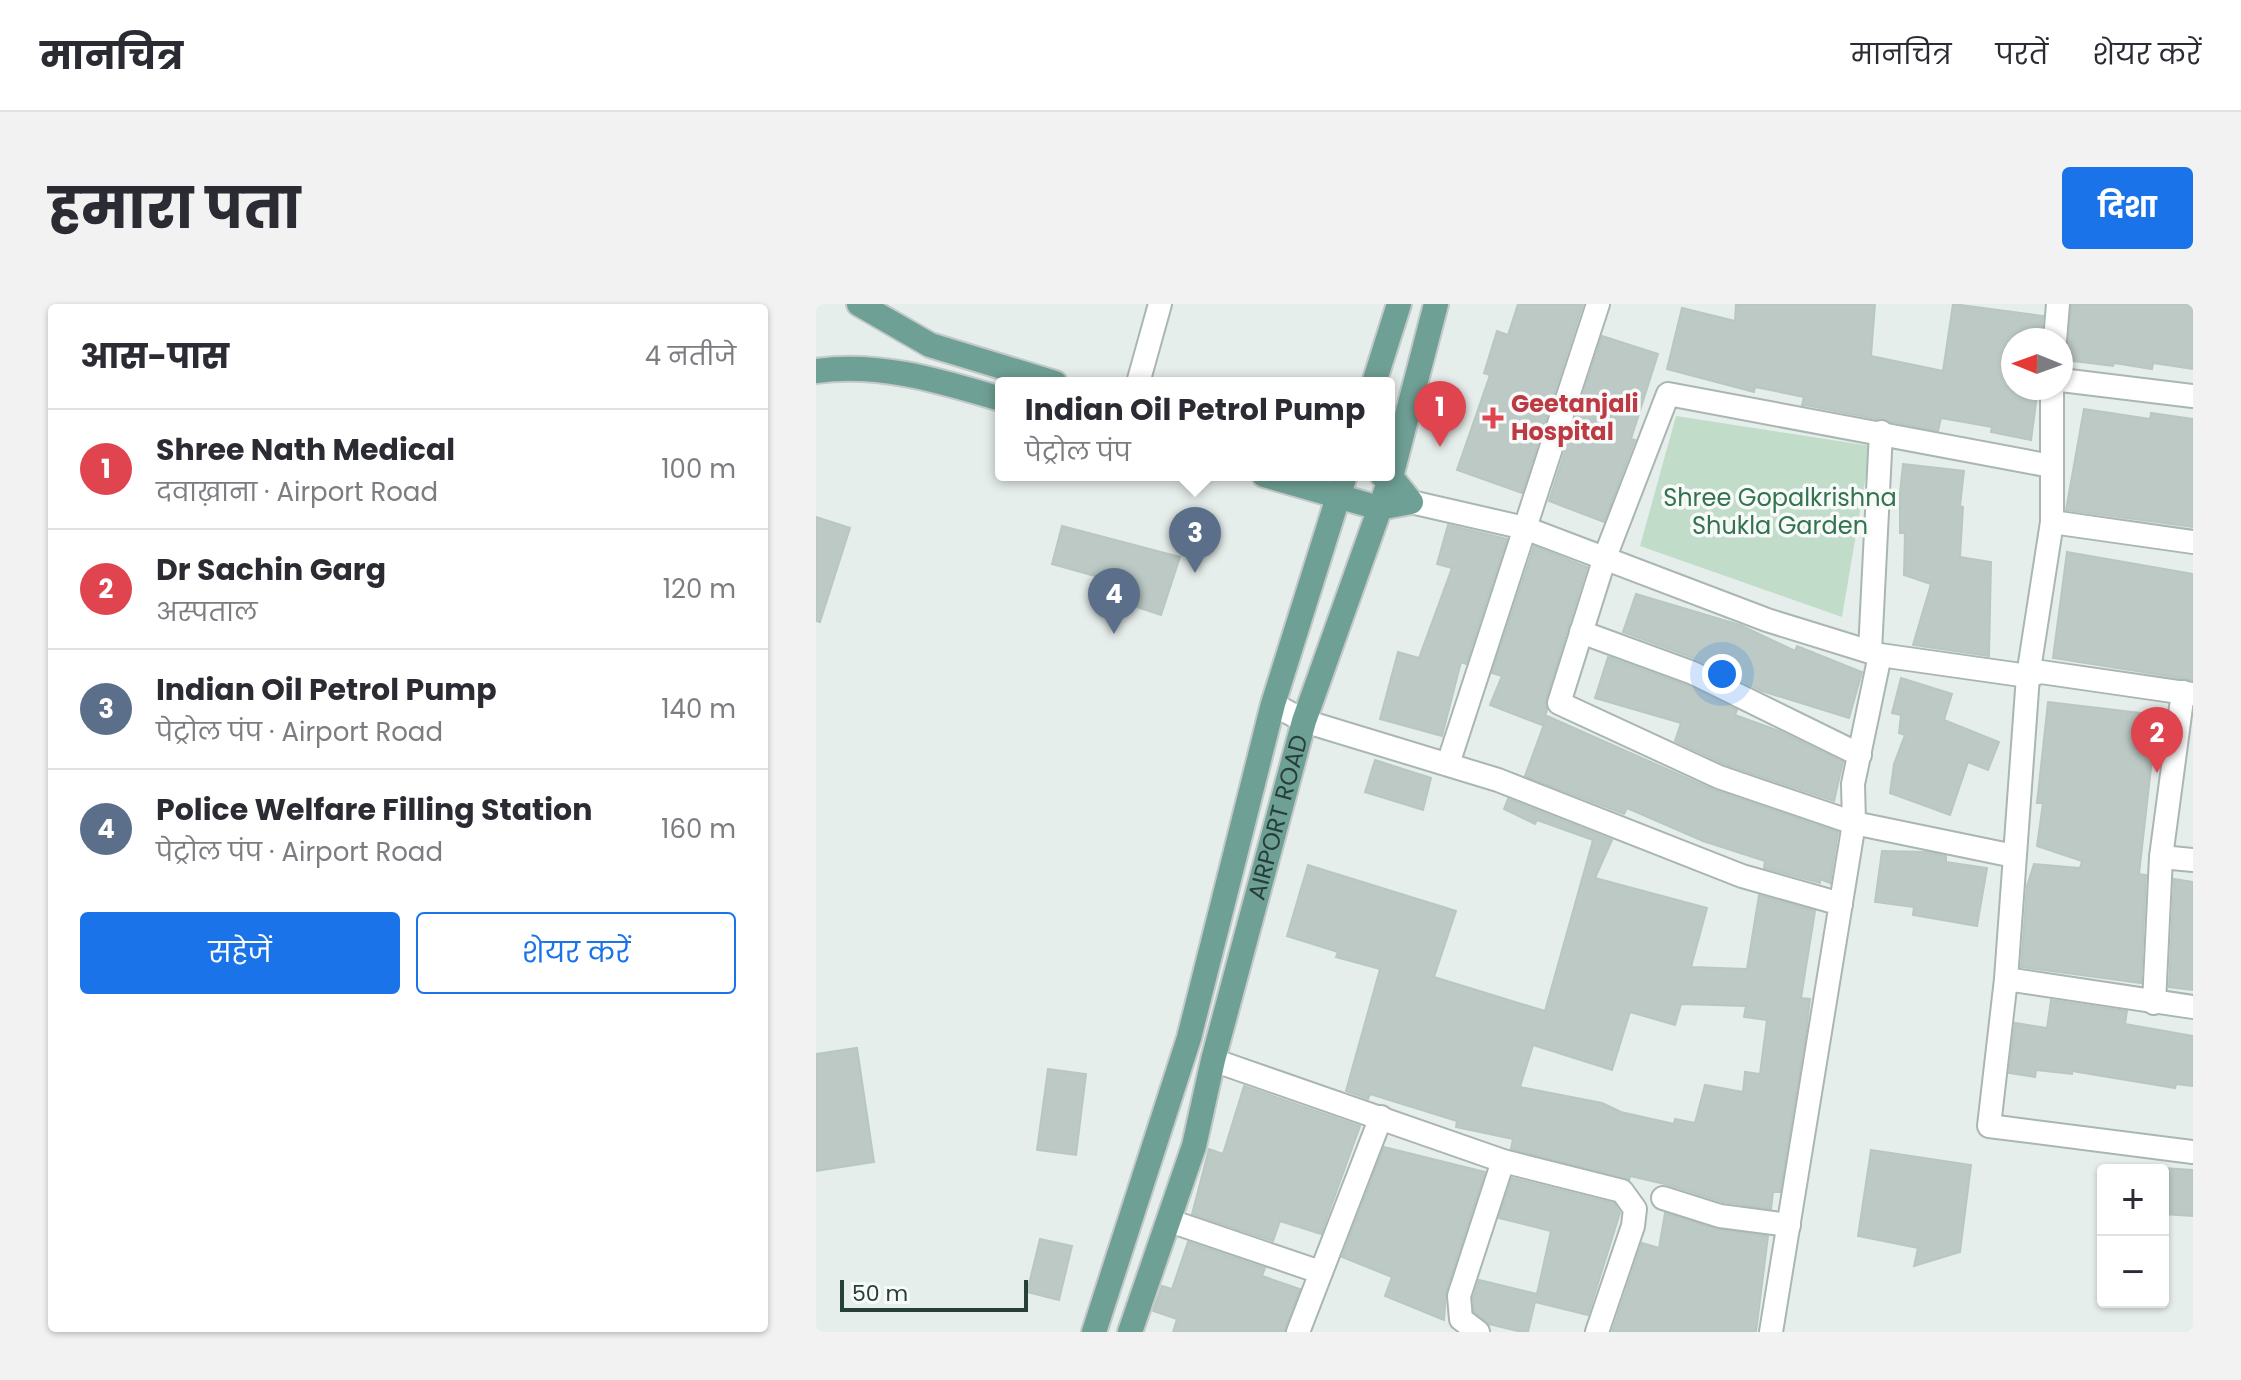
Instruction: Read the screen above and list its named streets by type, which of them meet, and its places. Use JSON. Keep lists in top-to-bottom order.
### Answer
{
  "streets": {
    "main road": ["AIRPORT ROAD"]
  },
  "parks": ["Shree Gopalkrishna Shukla Garden"],
  "places": {
    "health": ["Geetanjali Hospital"]
  },
  "scale_bar": "50 m",
  "north": "left",
  "page": {
    "header": "मानचित्र",
    "nav": ["मानचित्र", "परतें", "शेयर करें"],
    "title": "हमारा पता",
    "buttons": [
      "दिशा",
      ["सहेजें", "शेयर करें"]
    ],
    "heading": ["आस-पास", "4 नतीजे"],
    "popup": ["Indian Oil Petrol Pump", "पेट्रोल पंप"],
    "pins": [
      "1",
      "3",
      "4",
      "2"
    ],
    "list": [
      {
        "mark": "1",
        "name": "Shree Nath Medical",
        "note": "दवाख़ाना · Airport Road",
        "value": "100 m"
      },
      {
        "mark": "2",
        "name": "Dr Sachin Garg",
        "note": "अस्पताल",
        "value": "120 m"
      },
      {
        "mark": "3",
        "name": "Indian Oil Petrol Pump",
        "note": "पेट्रोल पंप · Airport Road",
        "value": "140 m"
      },
      {
        "mark": "4",
        "name": "Police Welfare Filling Station",
        "note": "पेट्रोल पंप · Airport Road",
        "value": "160 m"
      }
    ],
    "map_buttons": ["+", "−"],
    "scale": "50 m"
  }
}
